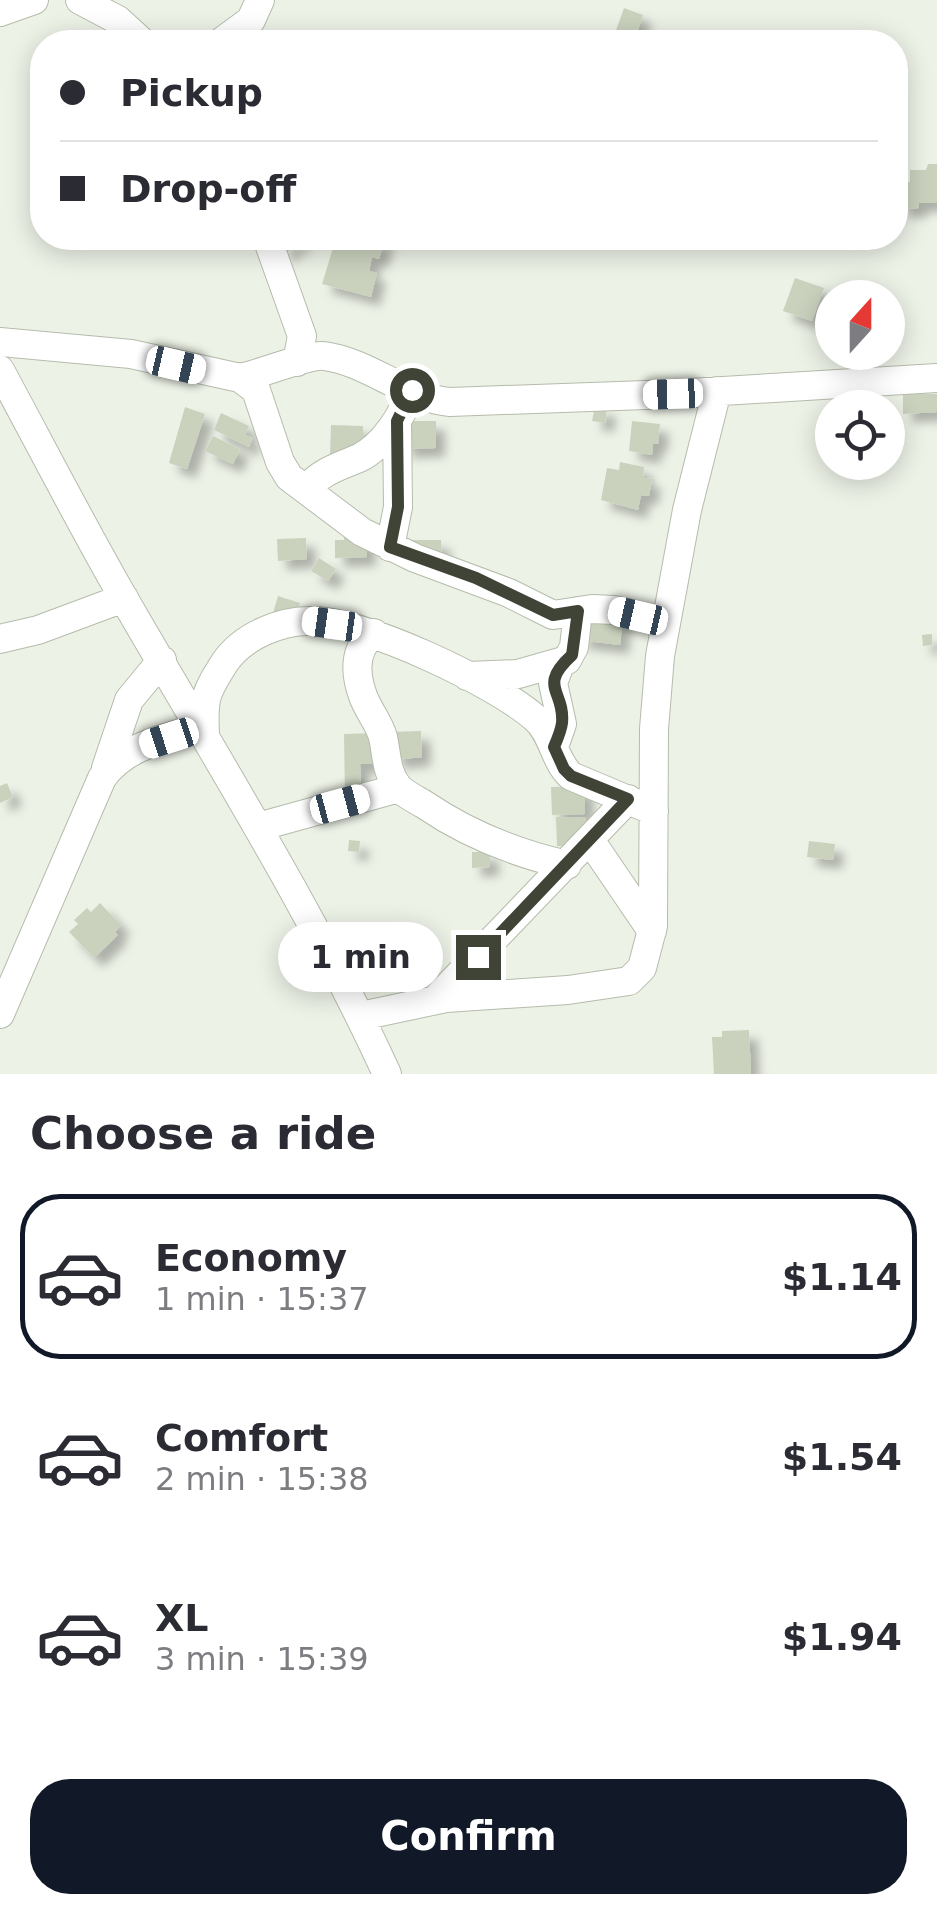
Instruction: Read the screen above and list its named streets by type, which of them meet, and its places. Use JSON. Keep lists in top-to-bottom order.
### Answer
{
  "north": "top",
  "page": {
    "banner": ["Pickup", "Drop-off"],
    "bubble": "1 min",
    "heading": "Choose a ride",
    "list": [
      {
        "name": "Economy",
        "note": "1 min · 15:37",
        "value": "$1.14"
      },
      {
        "name": "Comfort",
        "note": "2 min · 15:38",
        "value": "$1.54"
      },
      {
        "name": "XL",
        "note": "3 min · 15:39",
        "value": "$1.94"
      }
    ],
    "buttons": "Confirm"
  }
}
